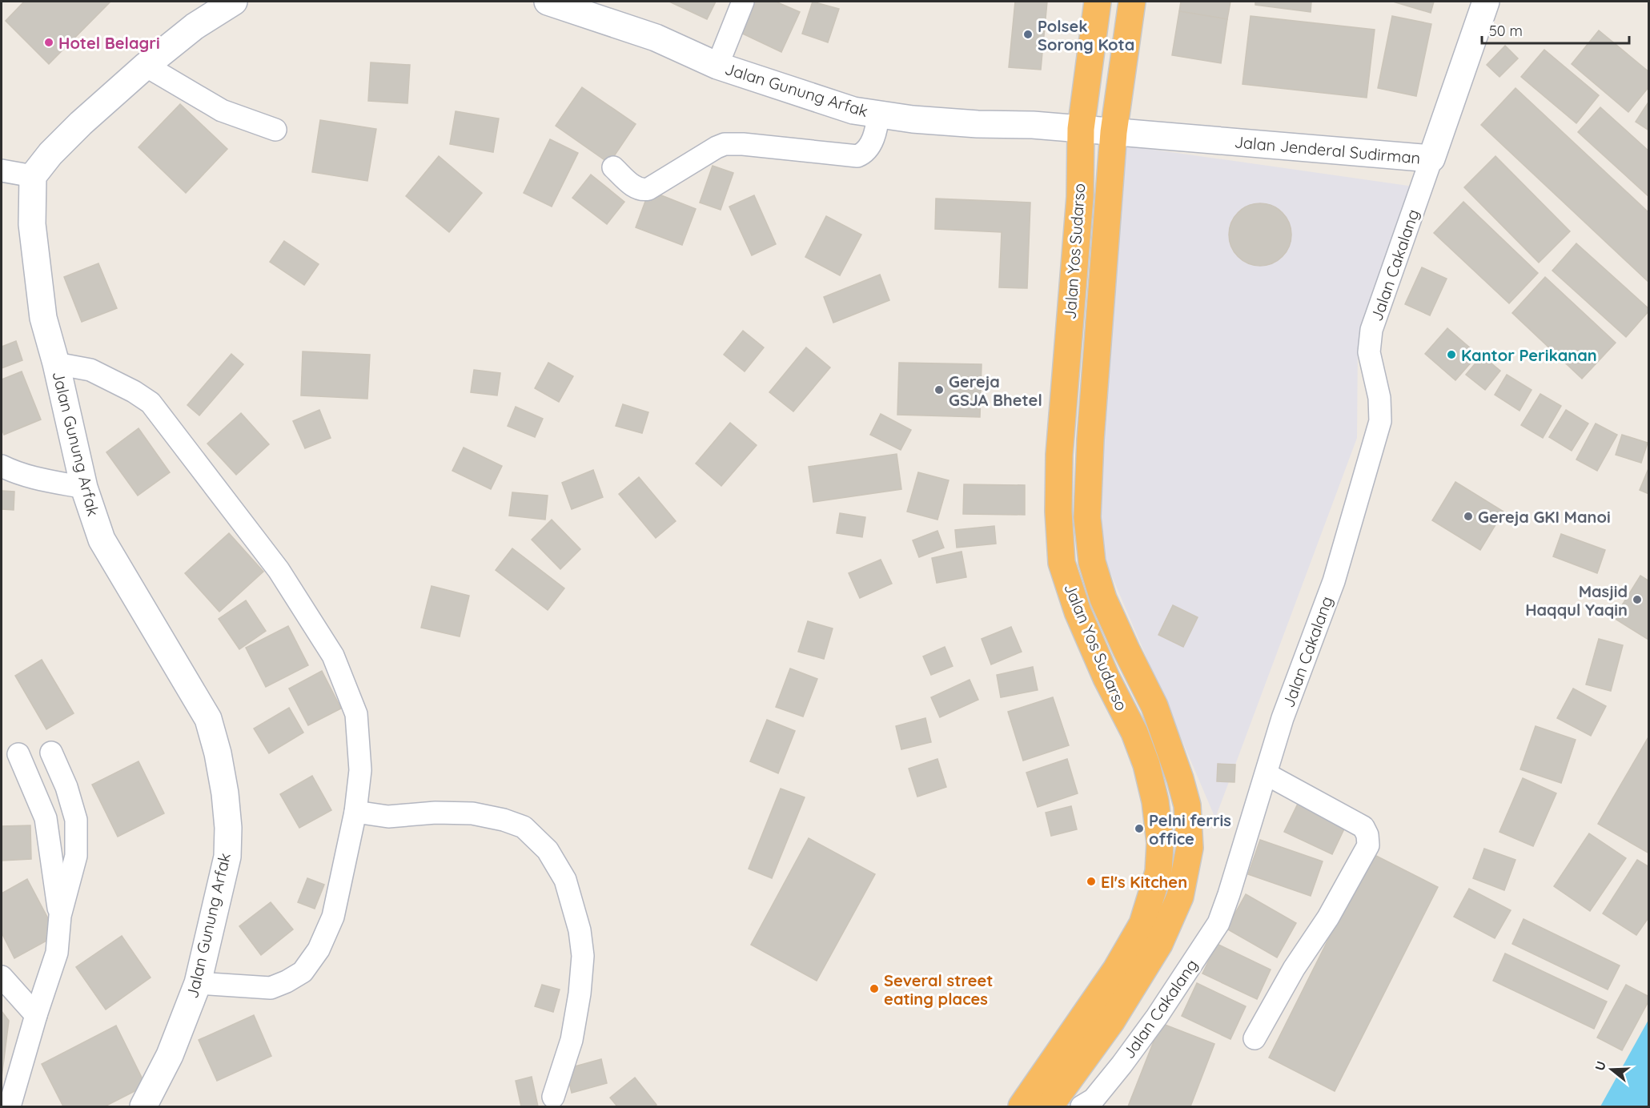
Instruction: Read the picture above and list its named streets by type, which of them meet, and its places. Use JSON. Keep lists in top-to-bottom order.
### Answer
{
  "streets": {
    "highway": ["Jalan Yos Sudarso"],
    "street": ["Jalan Gunung Arfak", "Jalan Jenderal Sudirman", "Jalan Cakalang"]
  },
  "crossings": [
    ["Jalan Gunung Arfak", "Jalan Jenderal Sudirman"],
    ["Jalan Gunung Arfak", "Jalan Yos Sudarso"],
    ["Jalan Jenderal Sudirman", "Jalan Yos Sudarso"],
    ["Jalan Jenderal Sudirman", "Jalan Cakalang"]
  ],
  "places": [
    "Polsek Sorong Kota",
    "Hotel Belagri",
    "Kantor Perikanan",
    "Gereja GSJA Bhetel",
    "Gereja GKI Manoi",
    "Masjid Haqqul Yaqin",
    "Pelni ferris office",
    "El's Kitchen",
    "Several street eating places"
  ],
  "scale_bar": "50 m",
  "north": "left"
}
